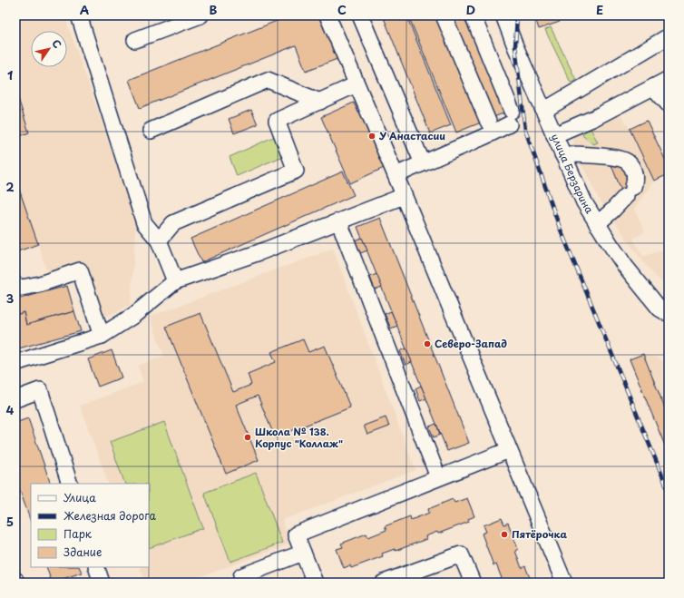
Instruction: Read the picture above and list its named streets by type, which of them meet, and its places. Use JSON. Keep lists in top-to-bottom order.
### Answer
{
  "streets": {
    "street": ["улица Берзарина"]
  },
  "places": [
    "У Анастасии",
    "Северо-Запад",
    "Школа № 138. Корпус \"Коллаж\"",
    "Пятёрочка"
  ],
  "legend": [
    "Улица",
    "Железная дорога",
    "Парк",
    "Здание"
  ],
  "north": "top right",
  "grid": {
    "columns": [
      "A",
      "B",
      "C",
      "D",
      "E"
    ],
    "rows": [
      "1",
      "2",
      "3",
      "4",
      "5"
    ]
  }
}
